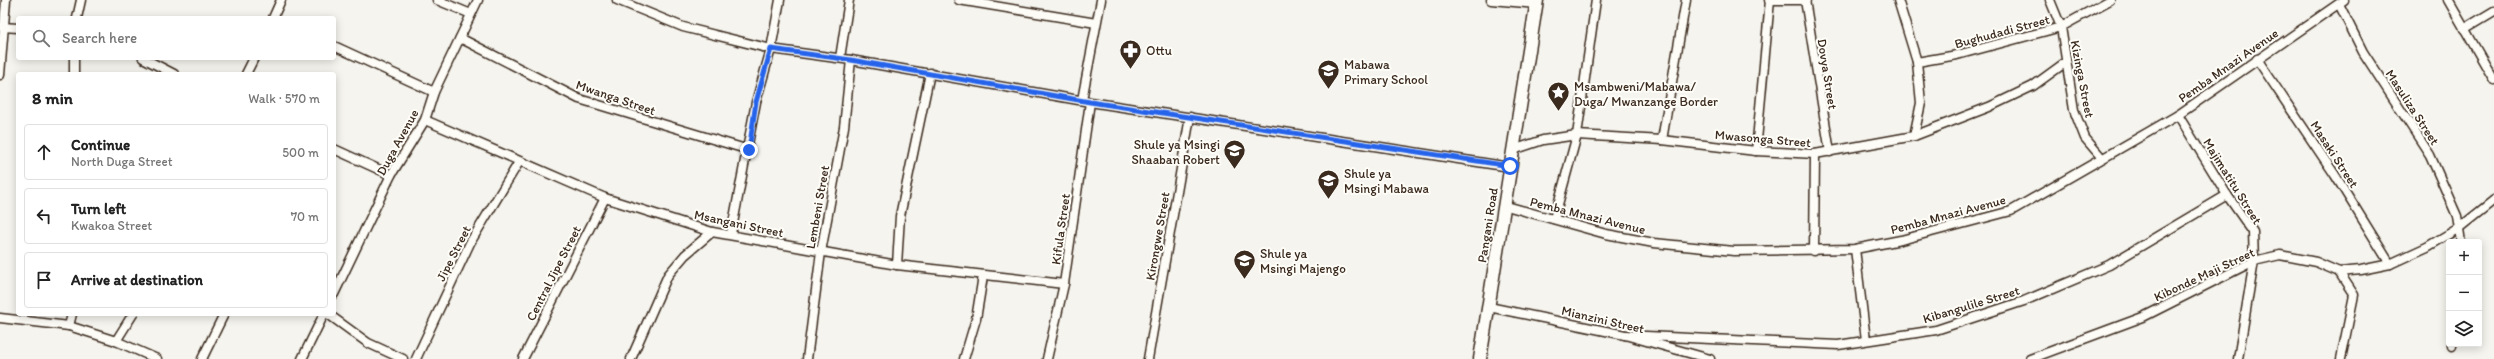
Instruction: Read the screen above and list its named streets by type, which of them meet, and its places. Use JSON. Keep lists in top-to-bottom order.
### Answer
{
  "streets": {
    "main road": ["Pangani Road"],
    "street": [
      "Bughudadi Street",
      "Pemba Mnazi Avenue",
      "Dovya Street",
      "Kizinga Street",
      "Mwanga Street",
      "Masuliza Street",
      "Mwasonga Street",
      "Duga Avenue",
      "Masaki Street",
      "Majimatitu Street",
      "Lembeni Street",
      "Msangani Street",
      "Kifula Street",
      "Kirongwe Street",
      "Jipe Street",
      "Central Jipe Street",
      "Kibonde Maji Street",
      "Kibangulile Street",
      "Mianzini Street"
    ]
  },
  "crossings": [
    ["Bughudadi Street", "Kizinga Street"],
    ["Pemba Mnazi Avenue", "Kizinga Street"],
    ["Pemba Mnazi Avenue", "Masuliza Street"],
    ["Pemba Mnazi Avenue", "Masaki Street"],
    ["Pemba Mnazi Avenue", "Majimatitu Street"],
    ["Pemba Mnazi Avenue", "Pangani Road"],
    ["Dovya Street", "Mwasonga Street"],
    ["Kizinga Street", "Mwasonga Street"],
    ["Mwanga Street", "Duga Avenue"],
    ["Masuliza Street", "Kibonde Maji Street"],
    ["Mwasonga Street", "Pangani Road"],
    ["Duga Avenue", "Msangani Street"],
    ["Masaki Street", "Kibonde Maji Street"],
    ["Majimatitu Street", "Kibonde Maji Street"],
    ["Majimatitu Street", "Kibangulile Street"],
    ["Lembeni Street", "Msangani Street"],
    ["Msangani Street", "Kifula Street"],
    ["Msangani Street", "Jipe Street"],
    ["Msangani Street", "Central Jipe Street"],
    ["Pangani Road", "Mianzini Street"],
    ["Kibangulile Street", "Mianzini Street"]
  ],
  "places": {
    "pharmacy": ["Ottu"],
    "school or university": [
      "Mabawa Primary School",
      "Shule ya Msingi Shaaban Robert",
      "Shule ya Msingi Mabawa",
      "Shule ya Msingi Majengo"
    ],
    "place": ["Msambweni/Mabawa/ Duga/ Mwanzange Border"]
  },
  "page": {
    "search": "Search here",
    "heading": ["8 min", "Walk · 570 m"],
    "list": [
      ["Continue", "North Duga Street", "500 m"],
      ["Turn left", "Kwakoa Street", "70 m"],
      "Arrive at destination"
    ],
    "map_buttons": ["+", "−"]
  }
}
